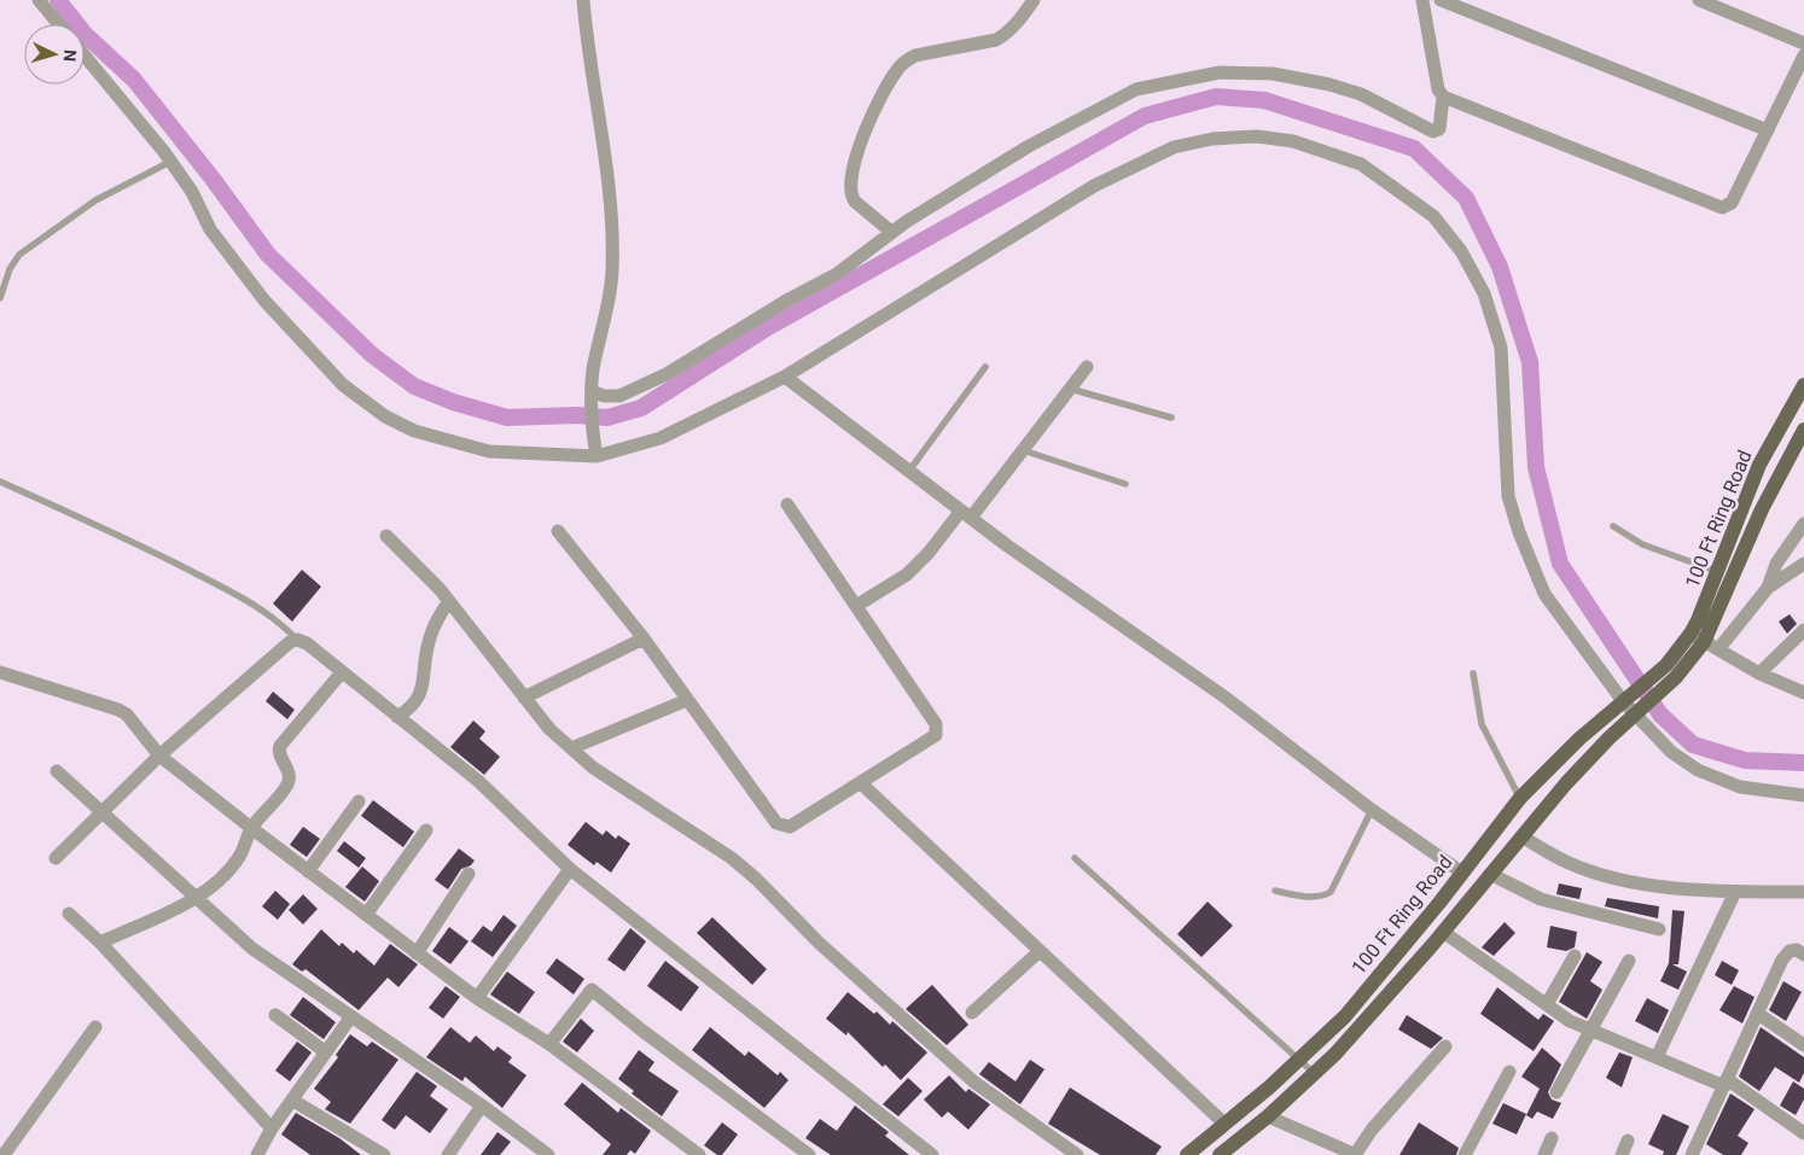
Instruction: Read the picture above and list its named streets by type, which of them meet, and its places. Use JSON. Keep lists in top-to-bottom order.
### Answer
{
  "streets": {
    "main road": ["100 Ft Ring Road"]
  },
  "north": "right"
}
